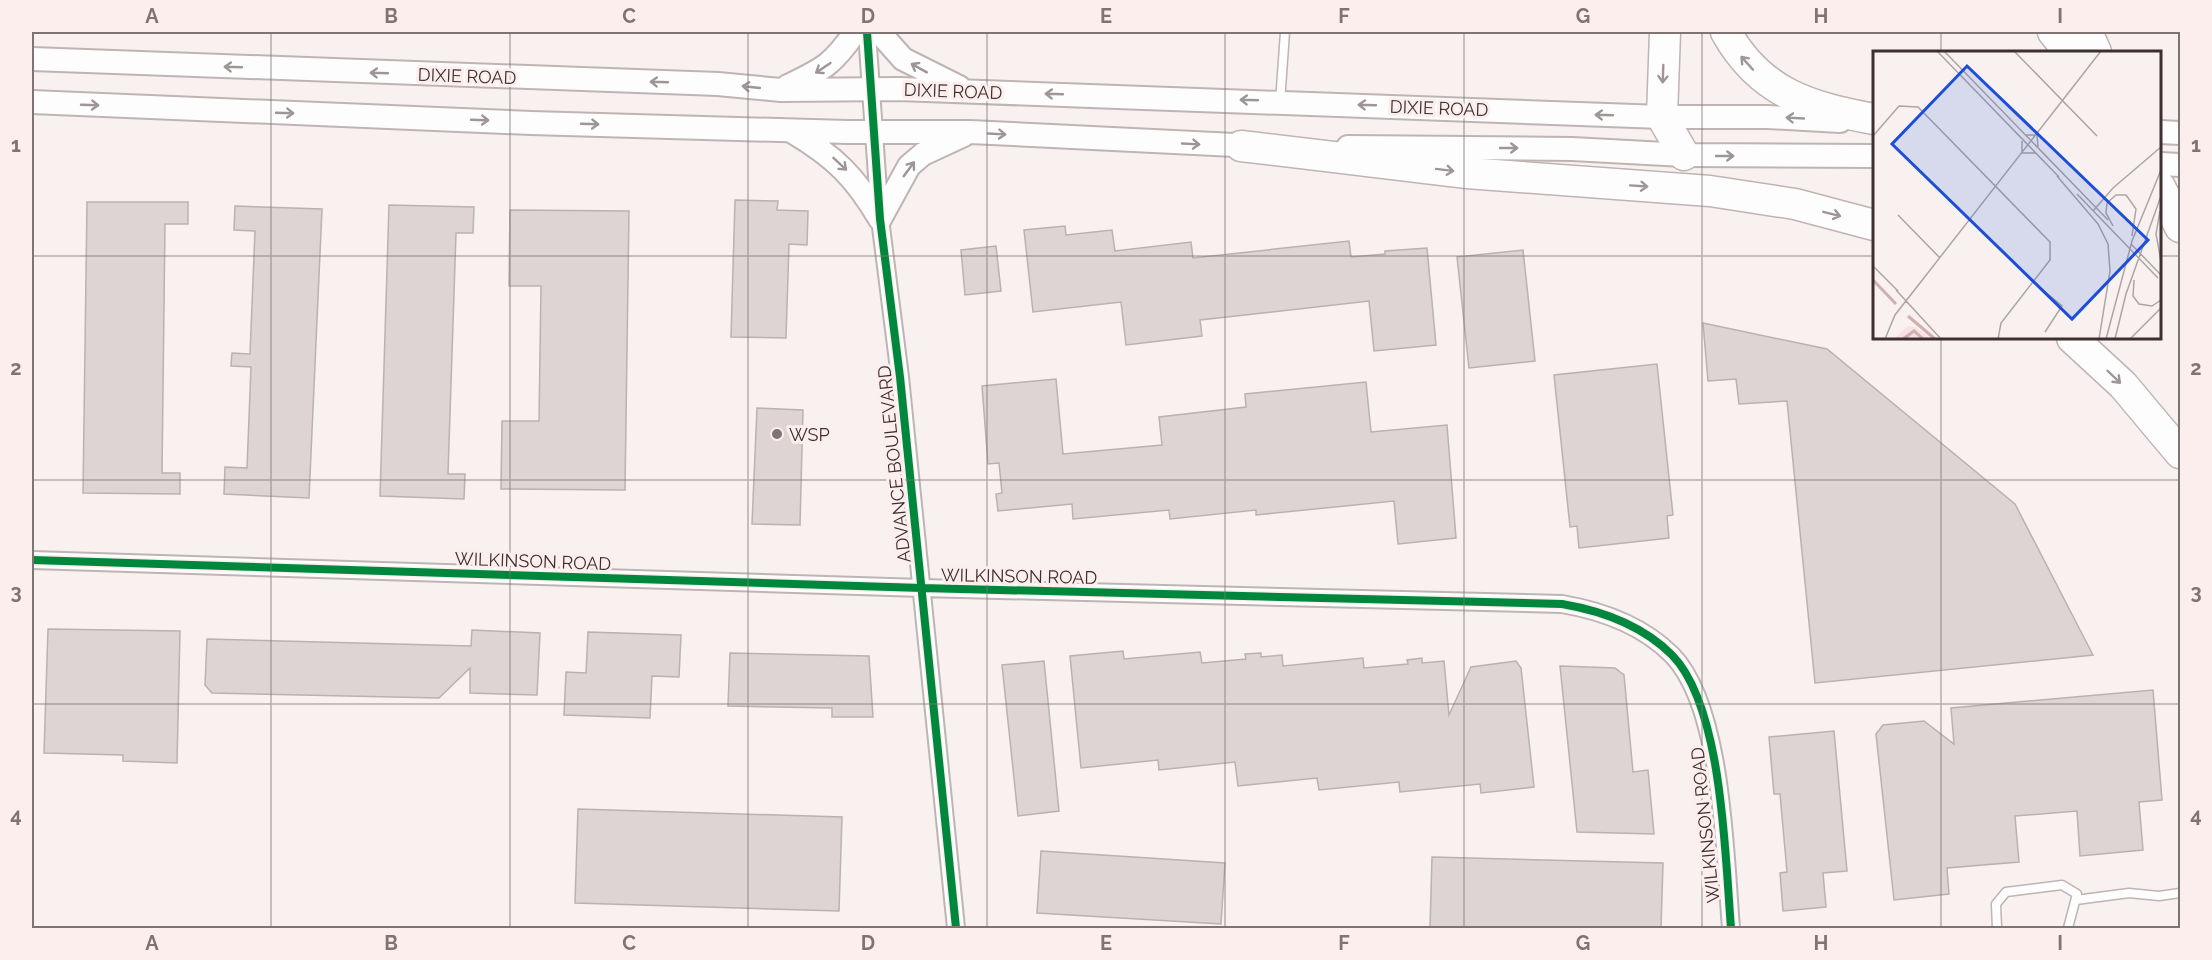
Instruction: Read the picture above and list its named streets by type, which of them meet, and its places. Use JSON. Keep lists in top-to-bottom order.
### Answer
{
  "streets": {
    "main road": ["DIXIE ROAD"],
    "street": ["ADVANCE BOULEVARD", "WILKINSON ROAD"]
  },
  "crossings": [
    ["DIXIE ROAD", "ADVANCE BOULEVARD"],
    ["ADVANCE BOULEVARD", "WILKINSON ROAD"]
  ],
  "places": ["WSP"],
  "grid": {
    "columns": [
      "A",
      "B",
      "C",
      "D",
      "E",
      "F",
      "G",
      "H",
      "I"
    ],
    "rows": [
      "1",
      "2",
      "3",
      "4"
    ]
  }
}
